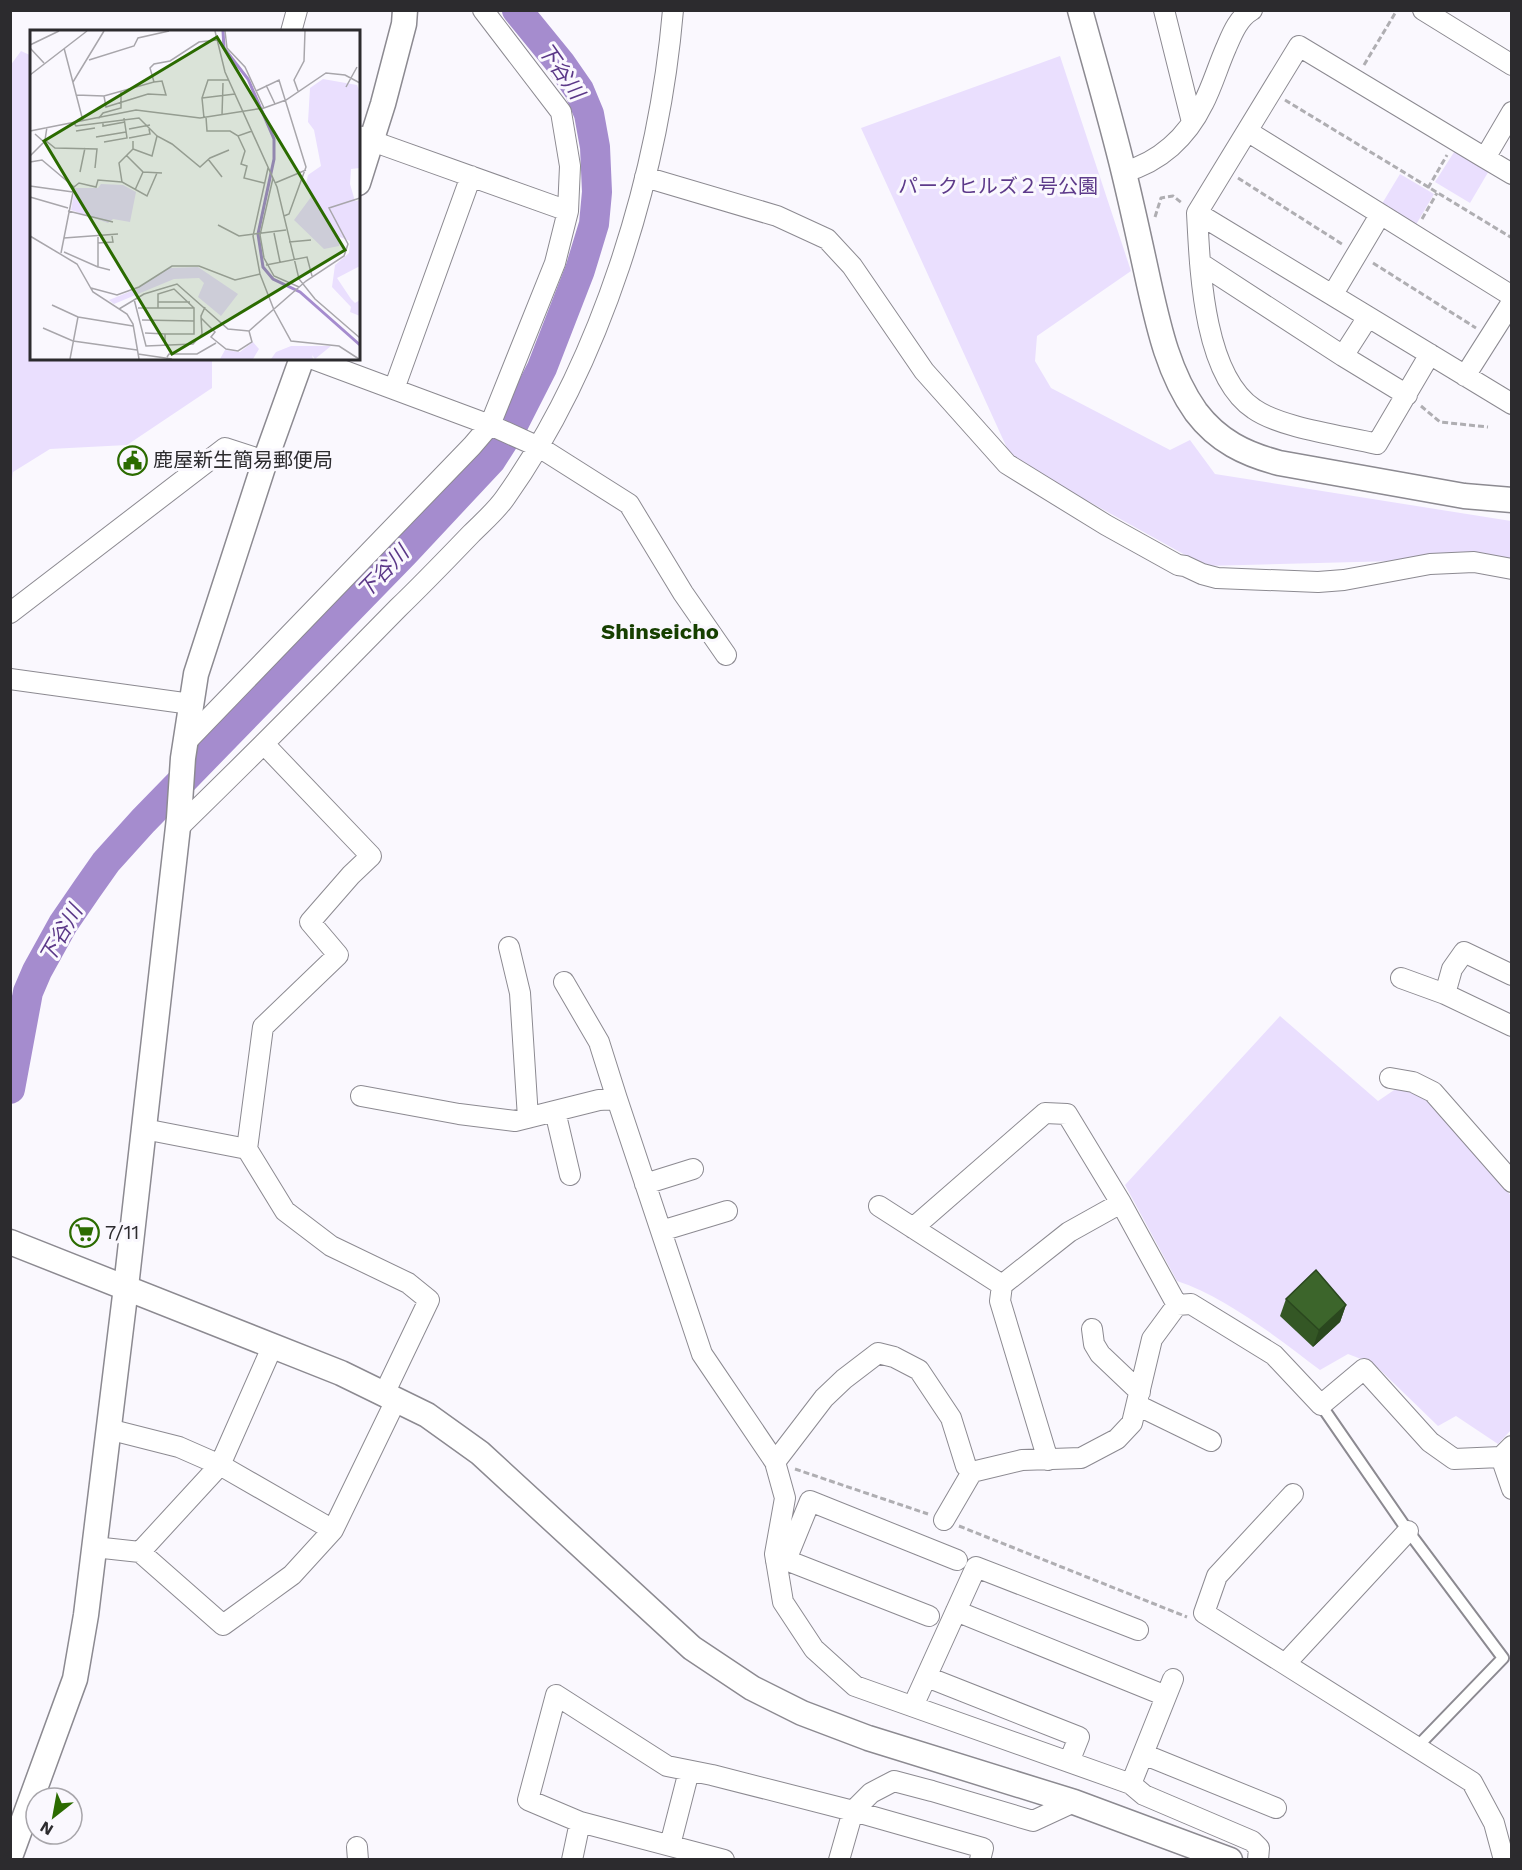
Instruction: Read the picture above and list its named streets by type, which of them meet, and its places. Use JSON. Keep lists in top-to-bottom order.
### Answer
{
  "districts": ["Shinseicho"],
  "water": ["下谷川"],
  "parks": ["パークヒルズ２号公園"],
  "places": {
    "public building": ["鹿屋新生簡易郵便局"],
    "supermarket": ["7/11"]
  },
  "north": "bottom left"
}
